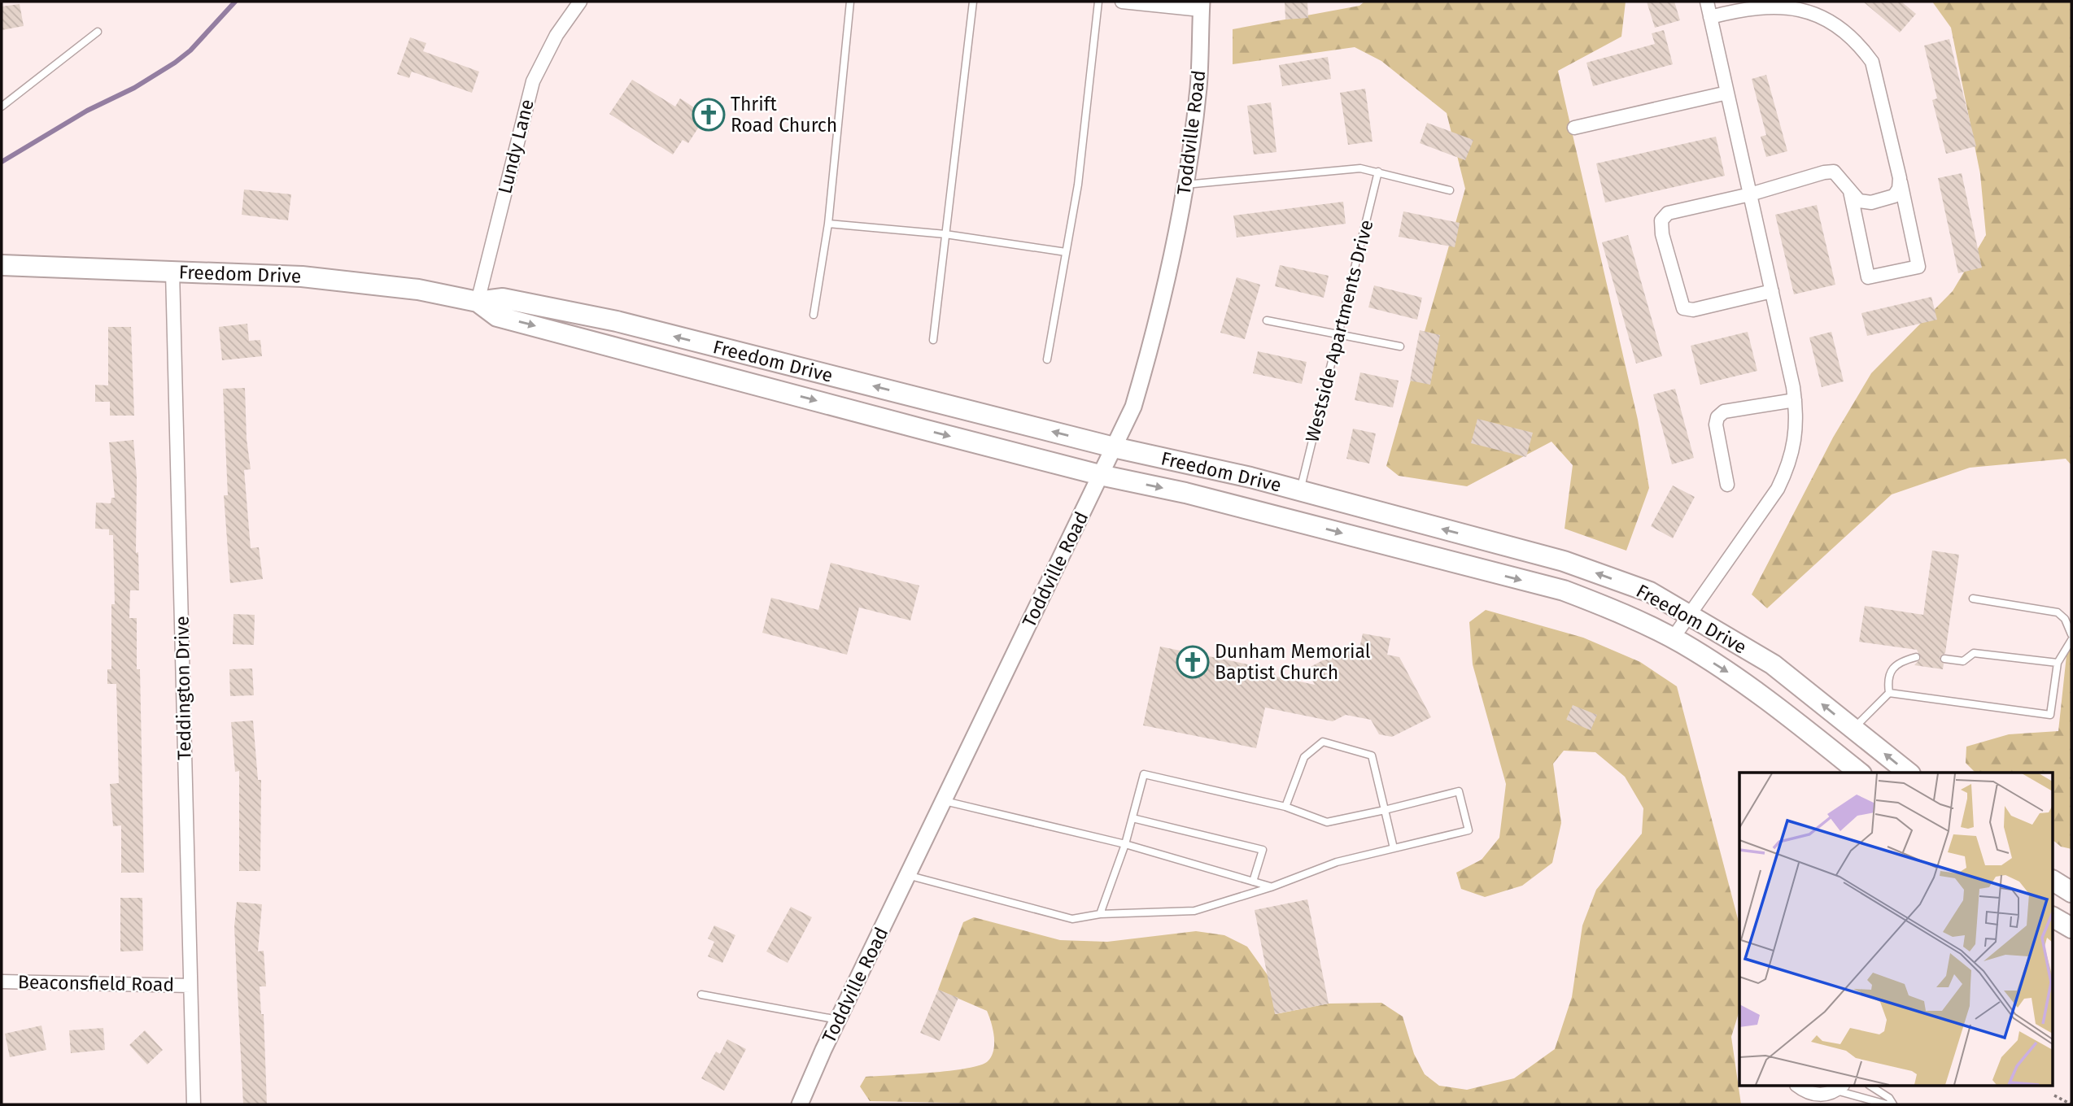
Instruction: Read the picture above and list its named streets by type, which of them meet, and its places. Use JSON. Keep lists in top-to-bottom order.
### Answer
{
  "streets": {
    "main road": ["Freedom Drive"],
    "street": [
      "Toddville Road",
      "Lundy Lane",
      "Teddington Drive",
      "Beaconsfield Road"
    ],
    "lane": ["Westside Apartments Drive"]
  },
  "crossings": [
    ["Toddville Road", "Freedom Drive"],
    ["Lundy Lane", "Freedom Drive"],
    ["Freedom Drive", "Westside Apartments Drive"],
    ["Freedom Drive", "Teddington Drive"],
    ["Teddington Drive", "Beaconsfield Road"]
  ],
  "places": {
    "church": ["Thrift Road Church", "Dunham Memorial Baptist Church"]
  }
}
